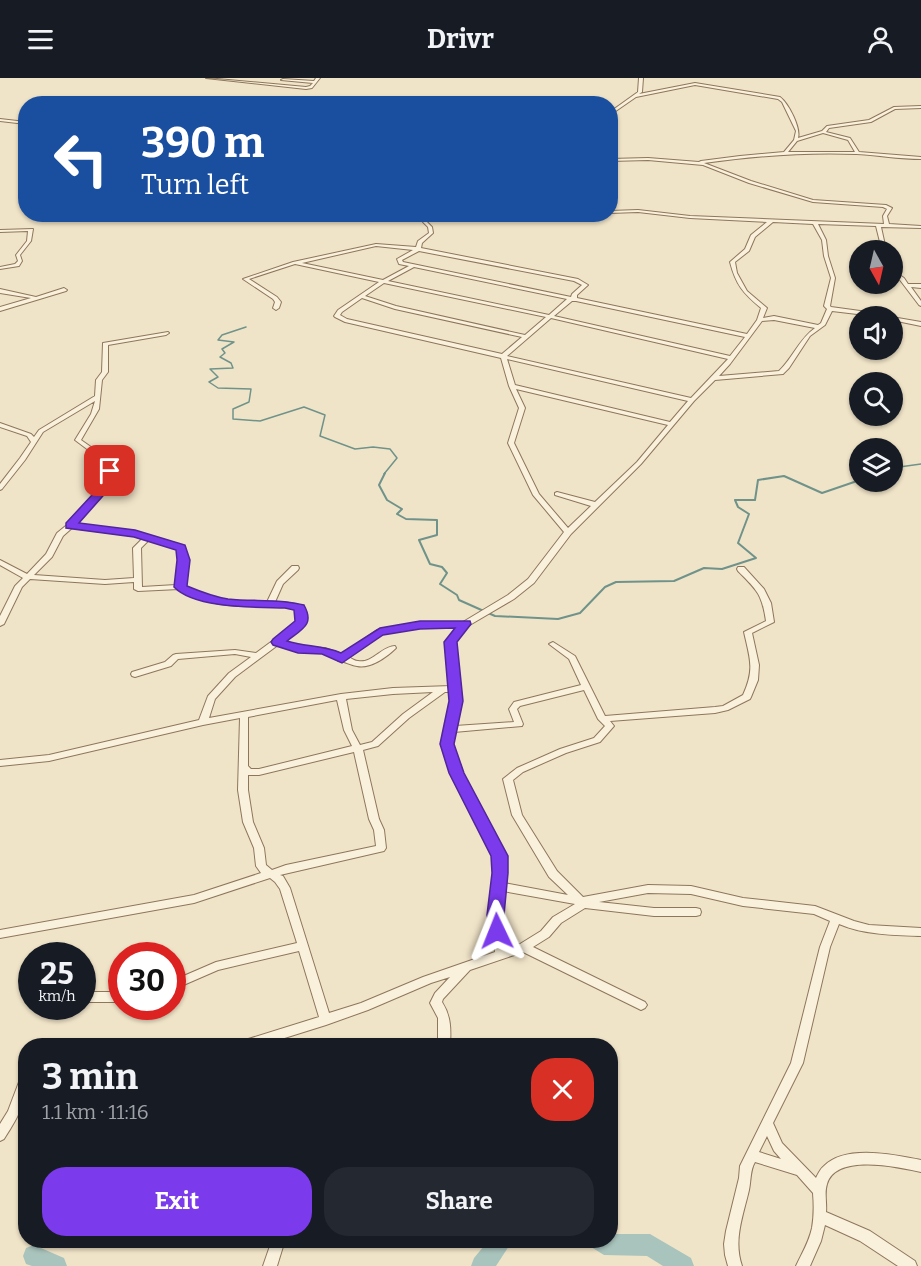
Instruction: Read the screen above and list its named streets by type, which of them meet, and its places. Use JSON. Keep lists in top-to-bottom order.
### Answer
{
  "north": "bottom",
  "page": {
    "header": "Drivr",
    "turn": ["390 m", "Turn left"],
    "speed": "25 km/h",
    "limit": "30",
    "heading": ["3 min", "1.1 km · 11:16"],
    "buttons": ["Exit", "Share"]
  }
}
